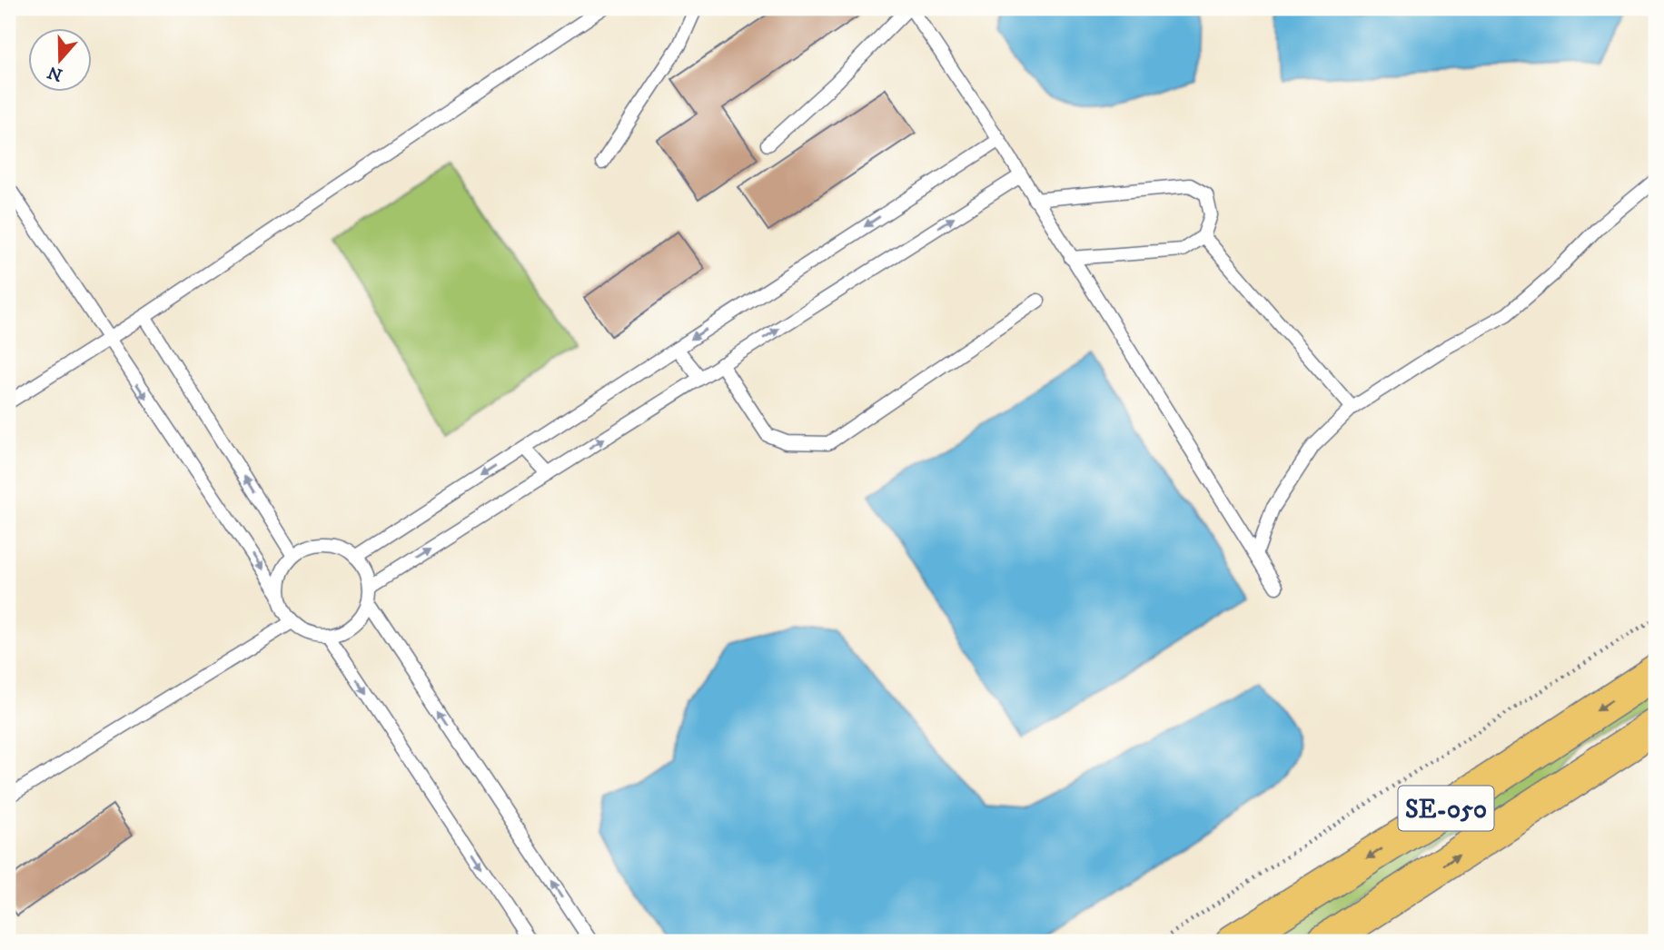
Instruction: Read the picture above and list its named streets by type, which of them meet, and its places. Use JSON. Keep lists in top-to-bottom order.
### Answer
{
  "streets": {
    "main road": ["SE-050"]
  },
  "north": "bottom"
}
